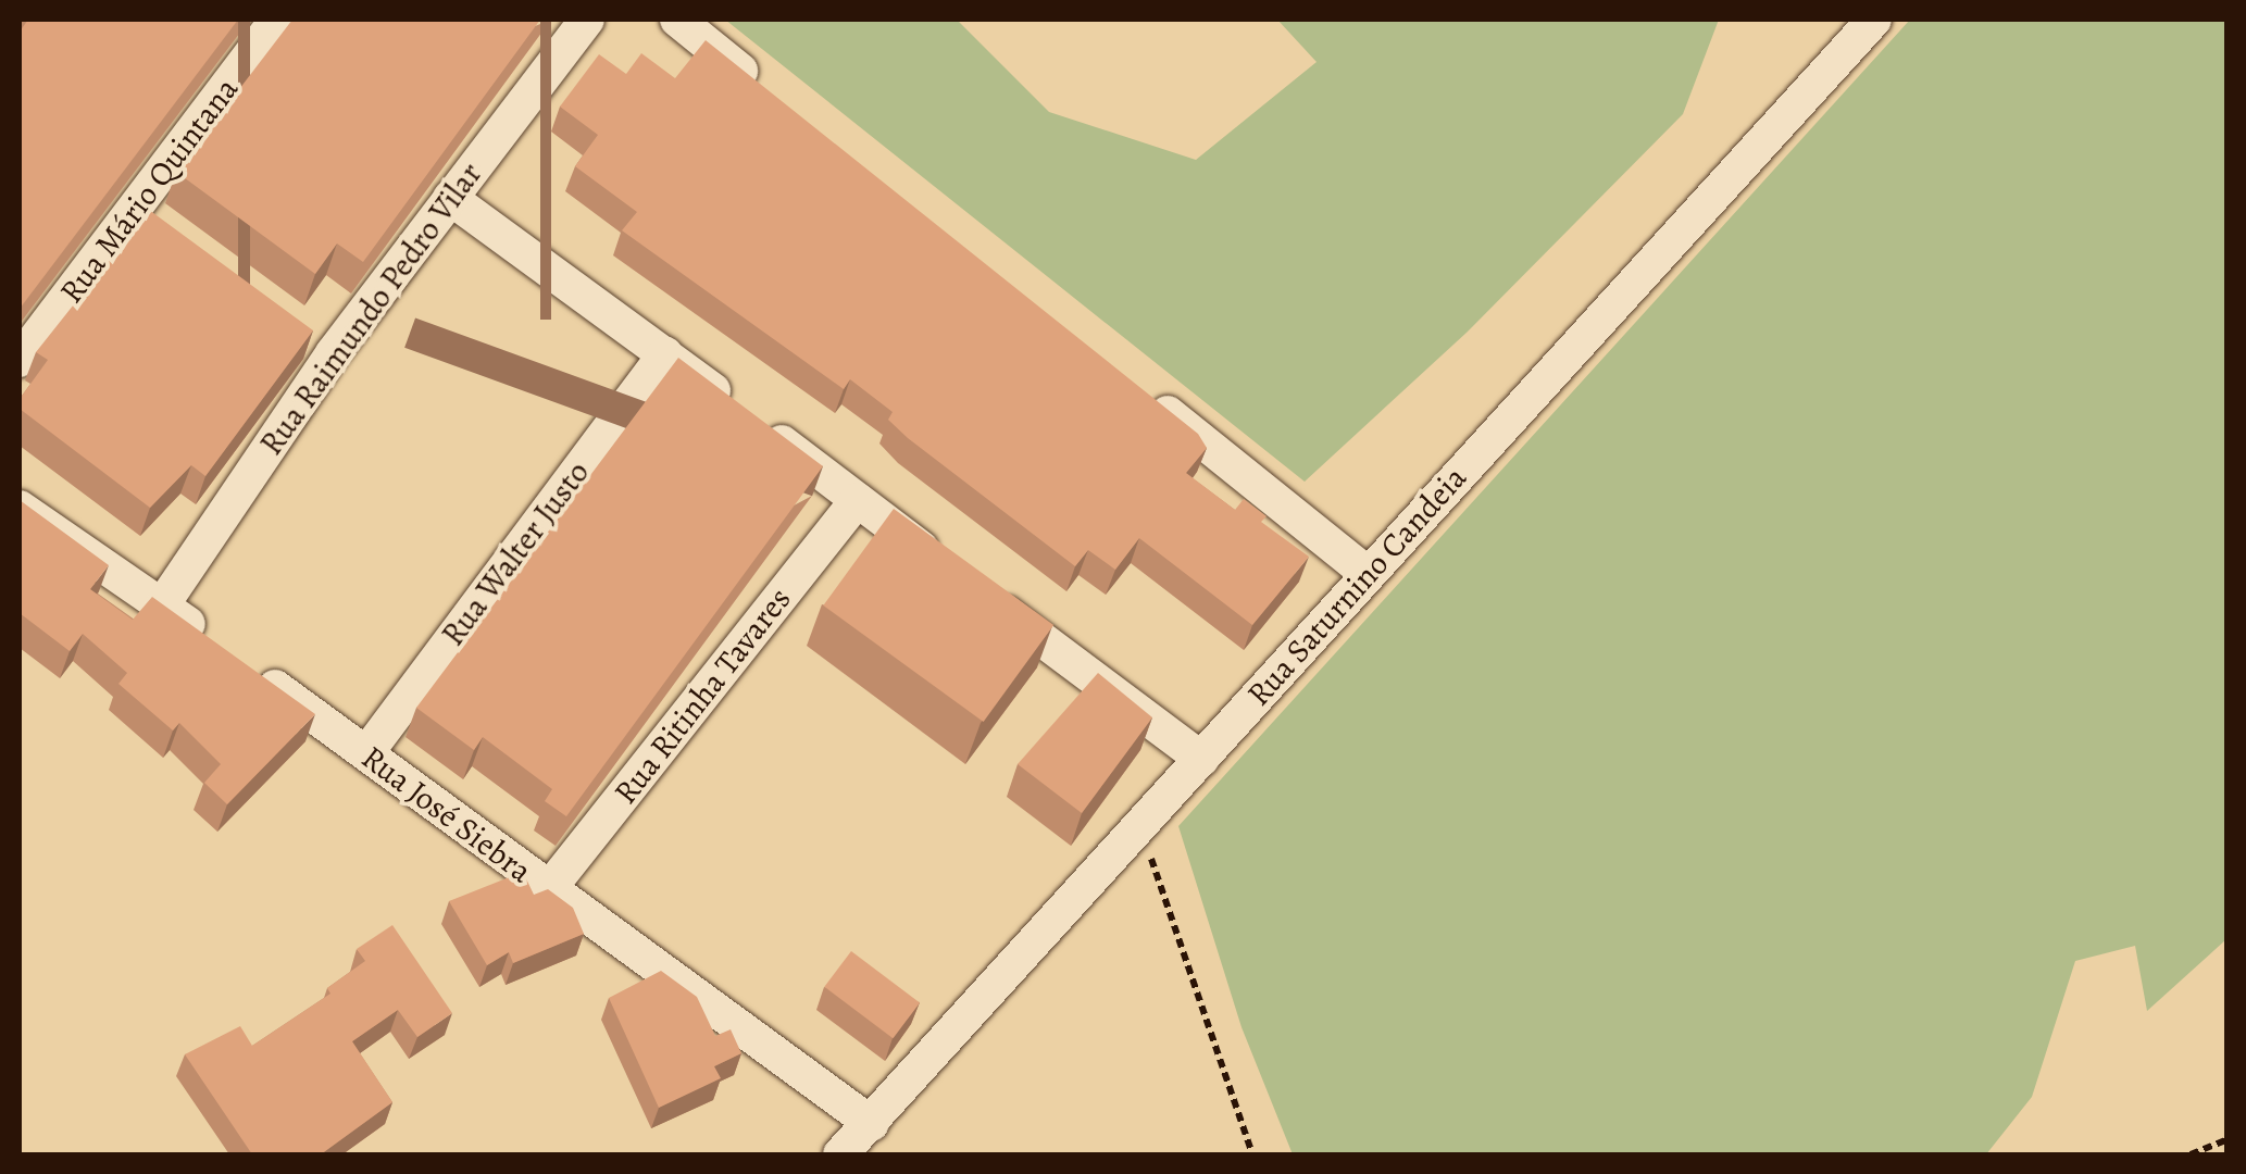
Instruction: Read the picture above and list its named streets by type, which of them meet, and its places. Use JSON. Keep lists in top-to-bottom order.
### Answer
{
  "streets": {
    "street": [
      "Rua Mário Quintana",
      "Rua Raimundo Pedro Vilar",
      "Rua Walter Justo",
      "Rua Saturnino Candeia",
      "Rua Ritinha Tavares",
      "Rua José Siebra"
    ]
  },
  "crossings": [
    ["Rua Walter Justo", "Rua José Siebra"],
    ["Rua Saturnino Candeia", "Rua José Siebra"],
    ["Rua Ritinha Tavares", "Rua José Siebra"]
  ]
}
